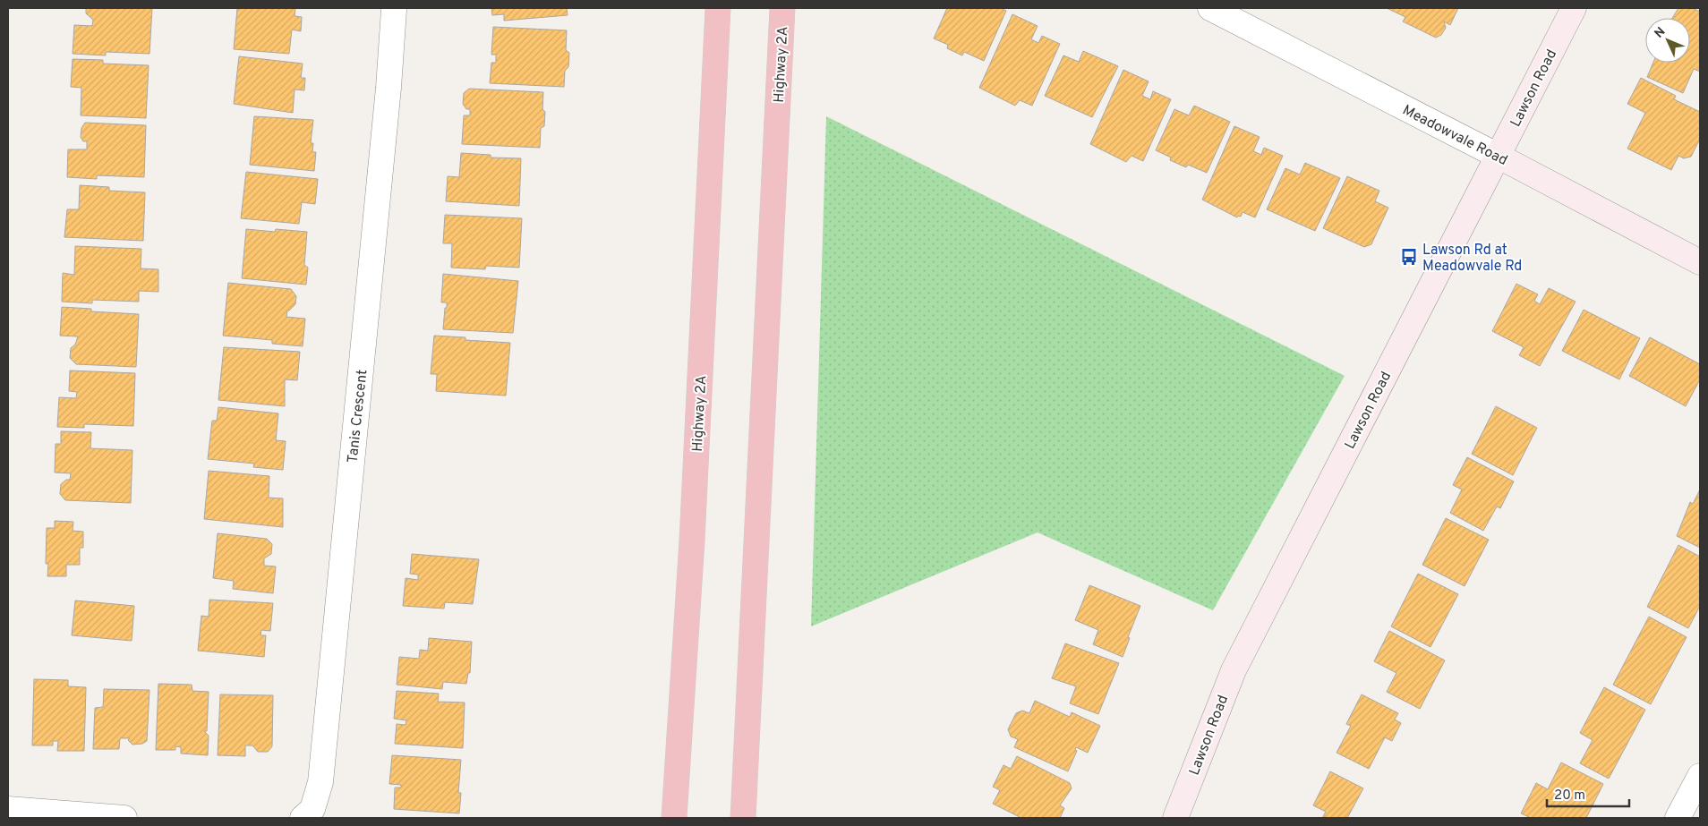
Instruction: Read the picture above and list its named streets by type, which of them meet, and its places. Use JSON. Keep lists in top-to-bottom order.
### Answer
{
  "streets": {
    "highway": ["Highway 2A"],
    "street": ["Lawson Road", "Meadowvale Road", "Tanis Crescent"]
  },
  "crossings": [
    ["Lawson Road", "Meadowvale Road"]
  ],
  "places": {
    "bus stop": ["Lawson Rd at Meadowvale Rd"]
  },
  "scale_bar": "20 m",
  "north": "top left"
}
